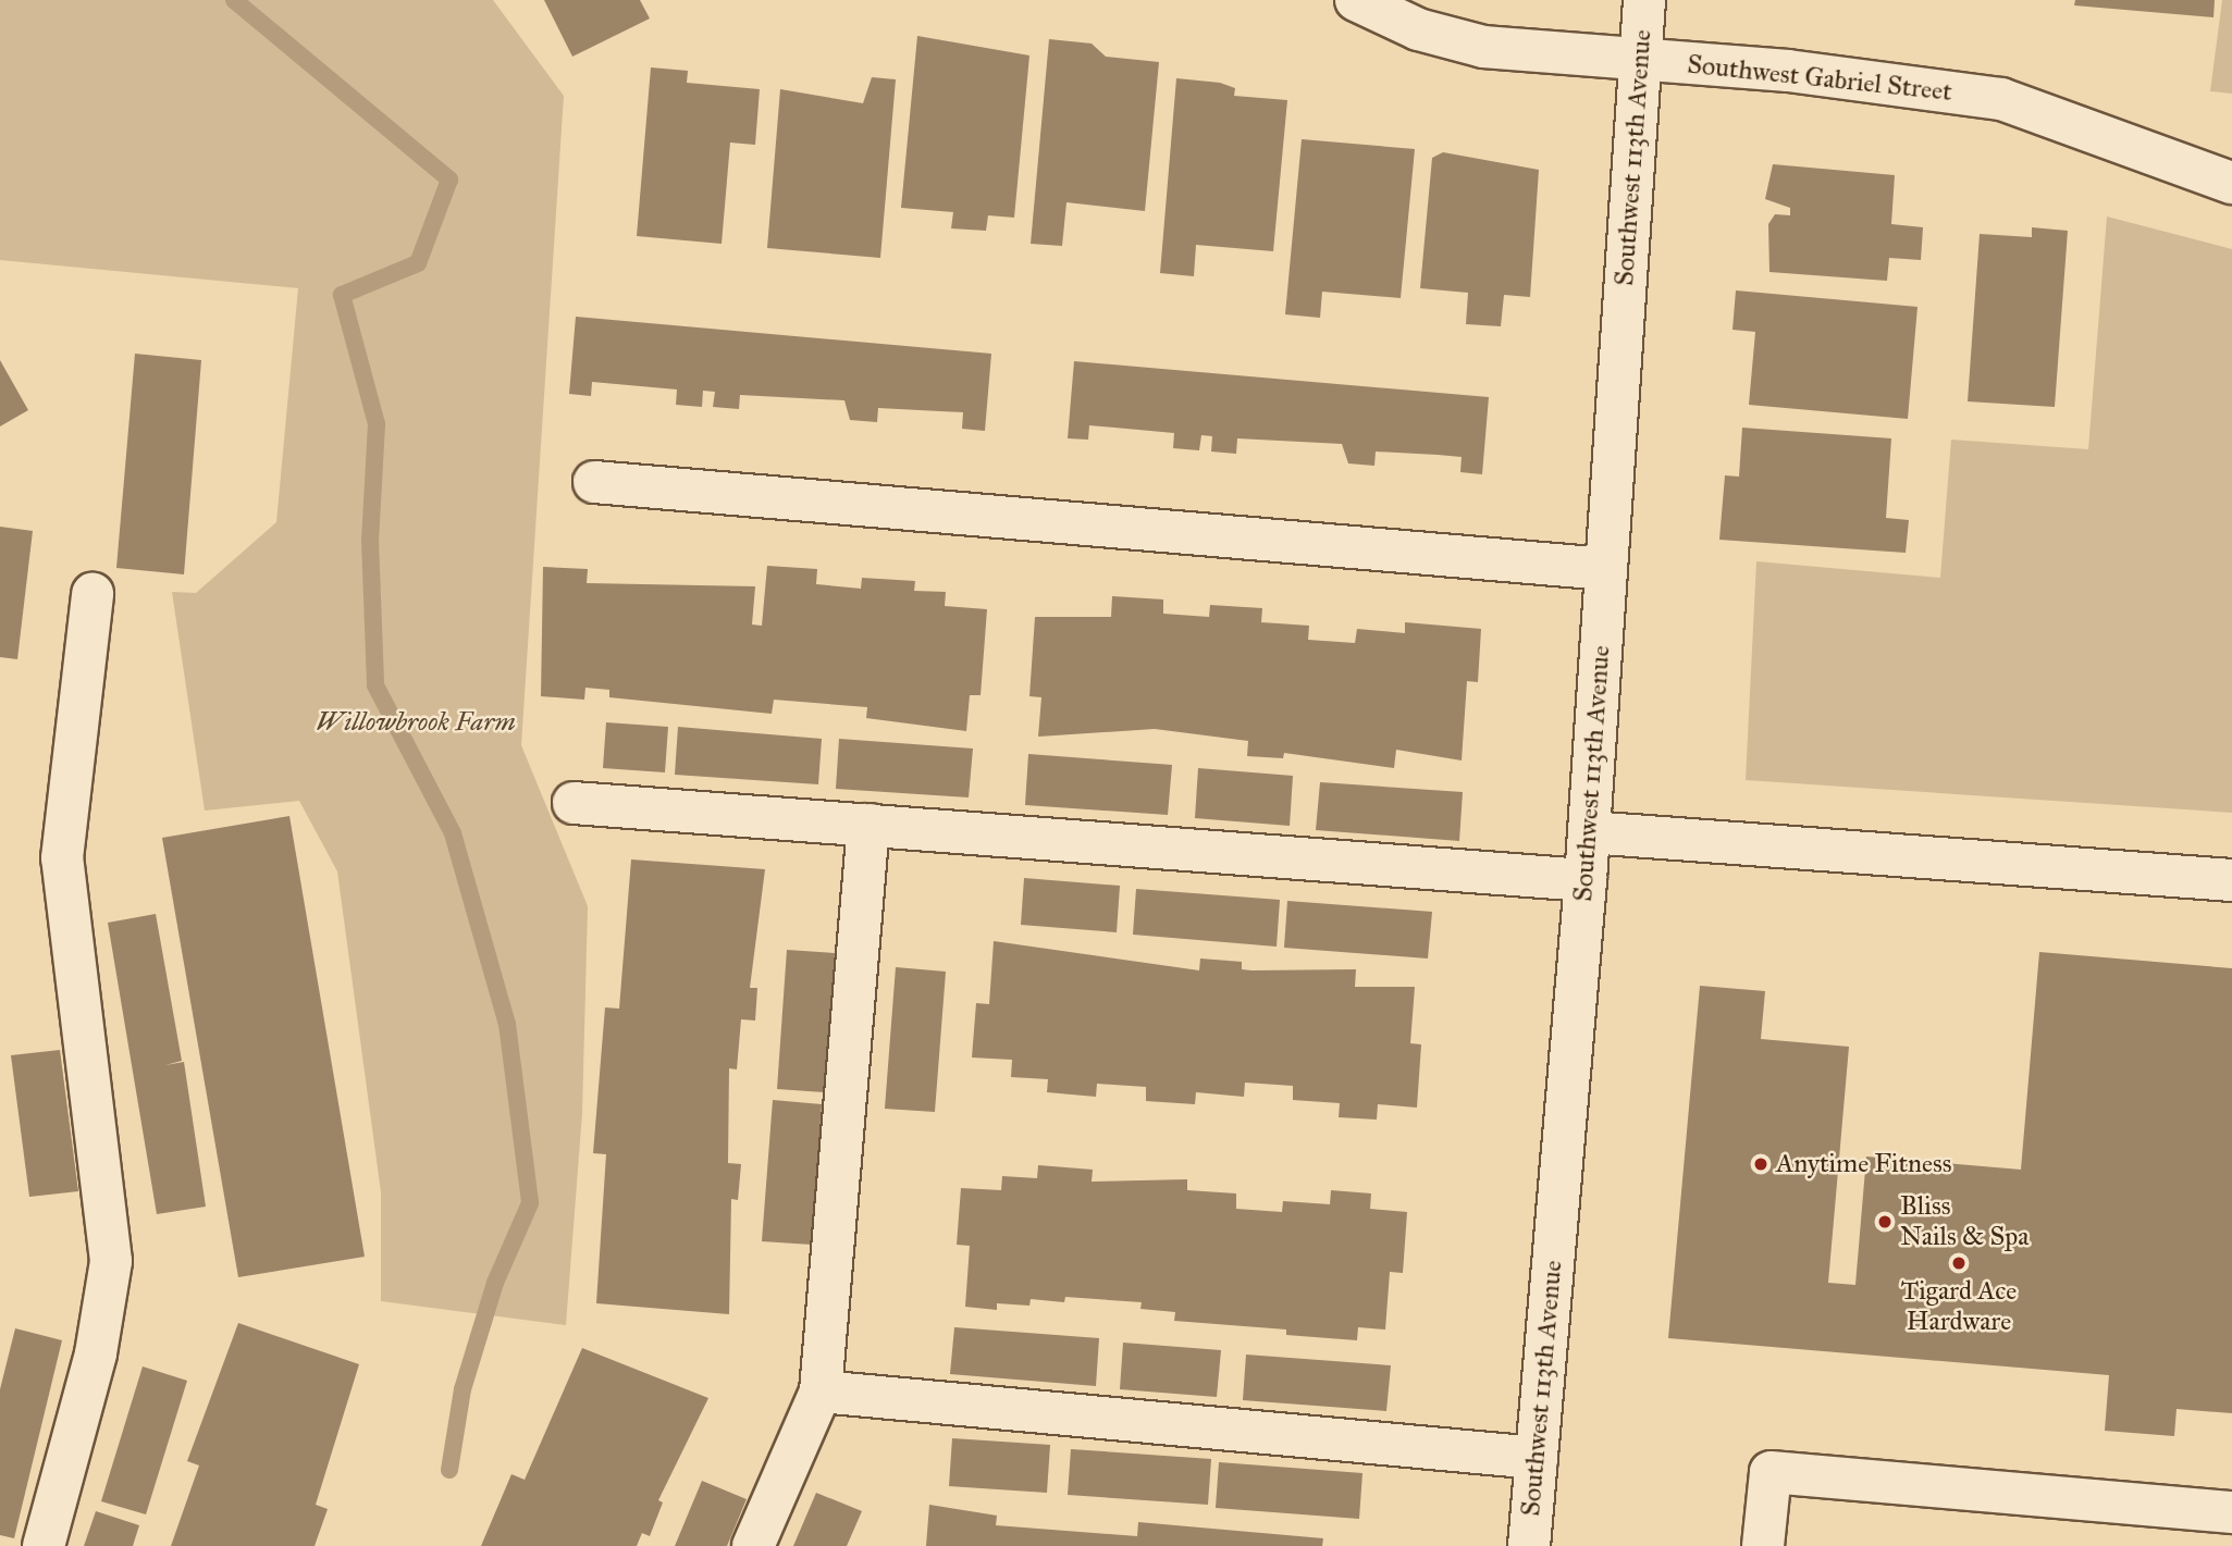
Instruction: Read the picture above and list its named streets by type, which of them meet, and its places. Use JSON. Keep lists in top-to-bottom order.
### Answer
{
  "streets": {
    "street": ["Southwest Gabriel Street", "Southwest 113th Avenue"]
  },
  "crossings": [
    ["Southwest Gabriel Street", "Southwest 113th Avenue"]
  ],
  "parks": ["Willowbrook Farm"],
  "places": ["Anytime Fitness", "Bliss Nails & Spa", "Tigard Ace Hardware"]
}
